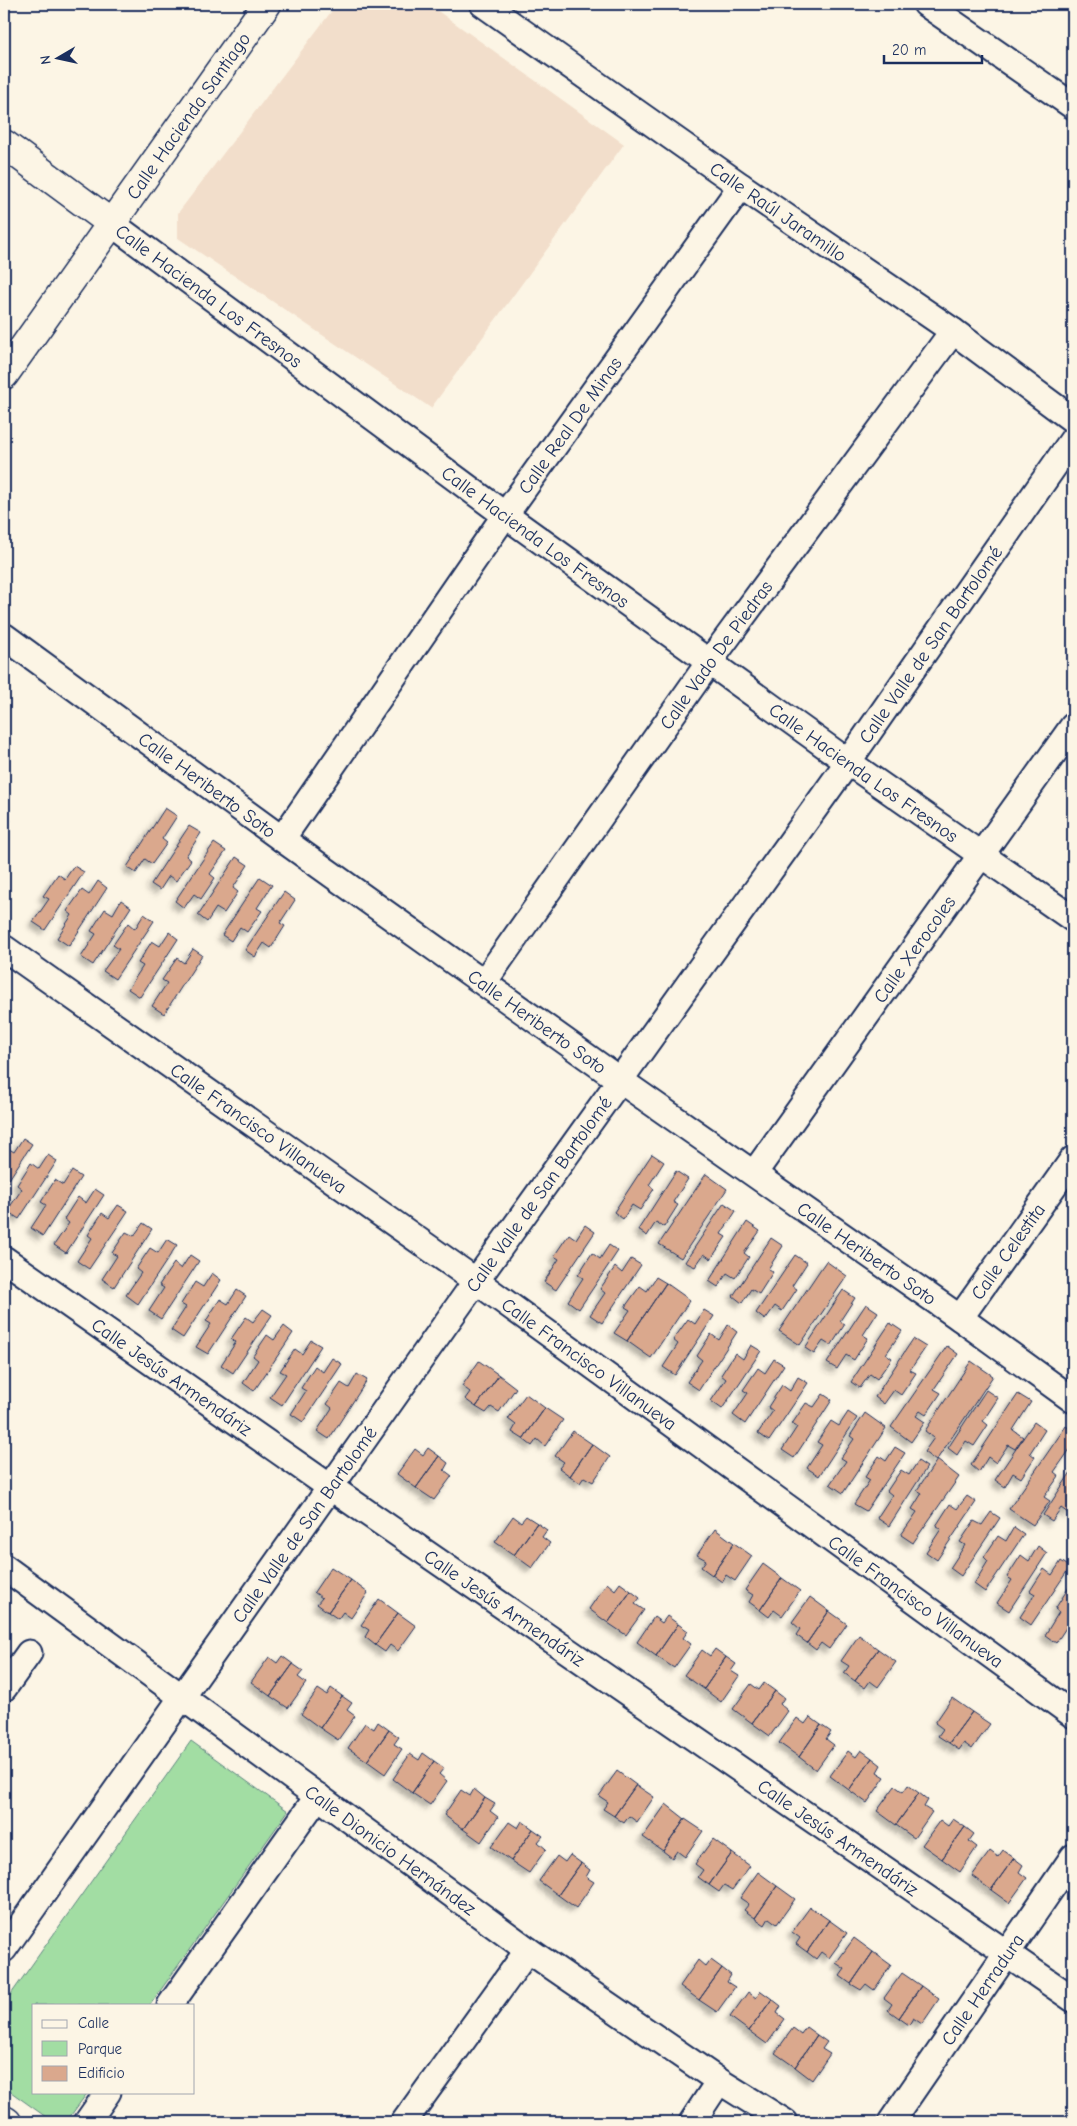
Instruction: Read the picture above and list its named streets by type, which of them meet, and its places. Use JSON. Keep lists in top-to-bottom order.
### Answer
{
  "streets": {
    "street": [
      "Calle Hacienda Santiago",
      "Calle Raúl Jaramillo",
      "Calle Hacienda Los Fresnos",
      "Calle Real De Minas",
      "Calle Valle de San Bartolomé",
      "Calle Vado De Piedras",
      "Calle Heriberto Soto",
      "Calle Xerocoles",
      "Calle Francisco Villanueva",
      "Calle Celestita",
      "Calle Jesús Armendáriz",
      "Calle Dionicio Hernández",
      "Calle Herradura"
    ]
  },
  "crossings": [
    ["Calle Hacienda Santiago", "Calle Hacienda Los Fresnos"],
    ["Calle Raúl Jaramillo", "Calle Real De Minas"],
    ["Calle Raúl Jaramillo", "Calle Vado De Piedras"],
    ["Calle Hacienda Los Fresnos", "Calle Real De Minas"],
    ["Calle Hacienda Los Fresnos", "Calle Valle de San Bartolomé"],
    ["Calle Hacienda Los Fresnos", "Calle Vado De Piedras"],
    ["Calle Hacienda Los Fresnos", "Calle Xerocoles"],
    ["Calle Real De Minas", "Calle Heriberto Soto"],
    ["Calle Valle de San Bartolomé", "Calle Heriberto Soto"],
    ["Calle Valle de San Bartolomé", "Calle Francisco Villanueva"],
    ["Calle Valle de San Bartolomé", "Calle Jesús Armendáriz"],
    ["Calle Valle de San Bartolomé", "Calle Dionicio Hernández"],
    ["Calle Vado De Piedras", "Calle Heriberto Soto"],
    ["Calle Heriberto Soto", "Calle Xerocoles"],
    ["Calle Heriberto Soto", "Calle Celestita"],
    ["Calle Jesús Armendáriz", "Calle Herradura"]
  ],
  "legend": ["Calle", "Parque", "Edificio"],
  "scale_bar": "20 m",
  "north": "left"
}
